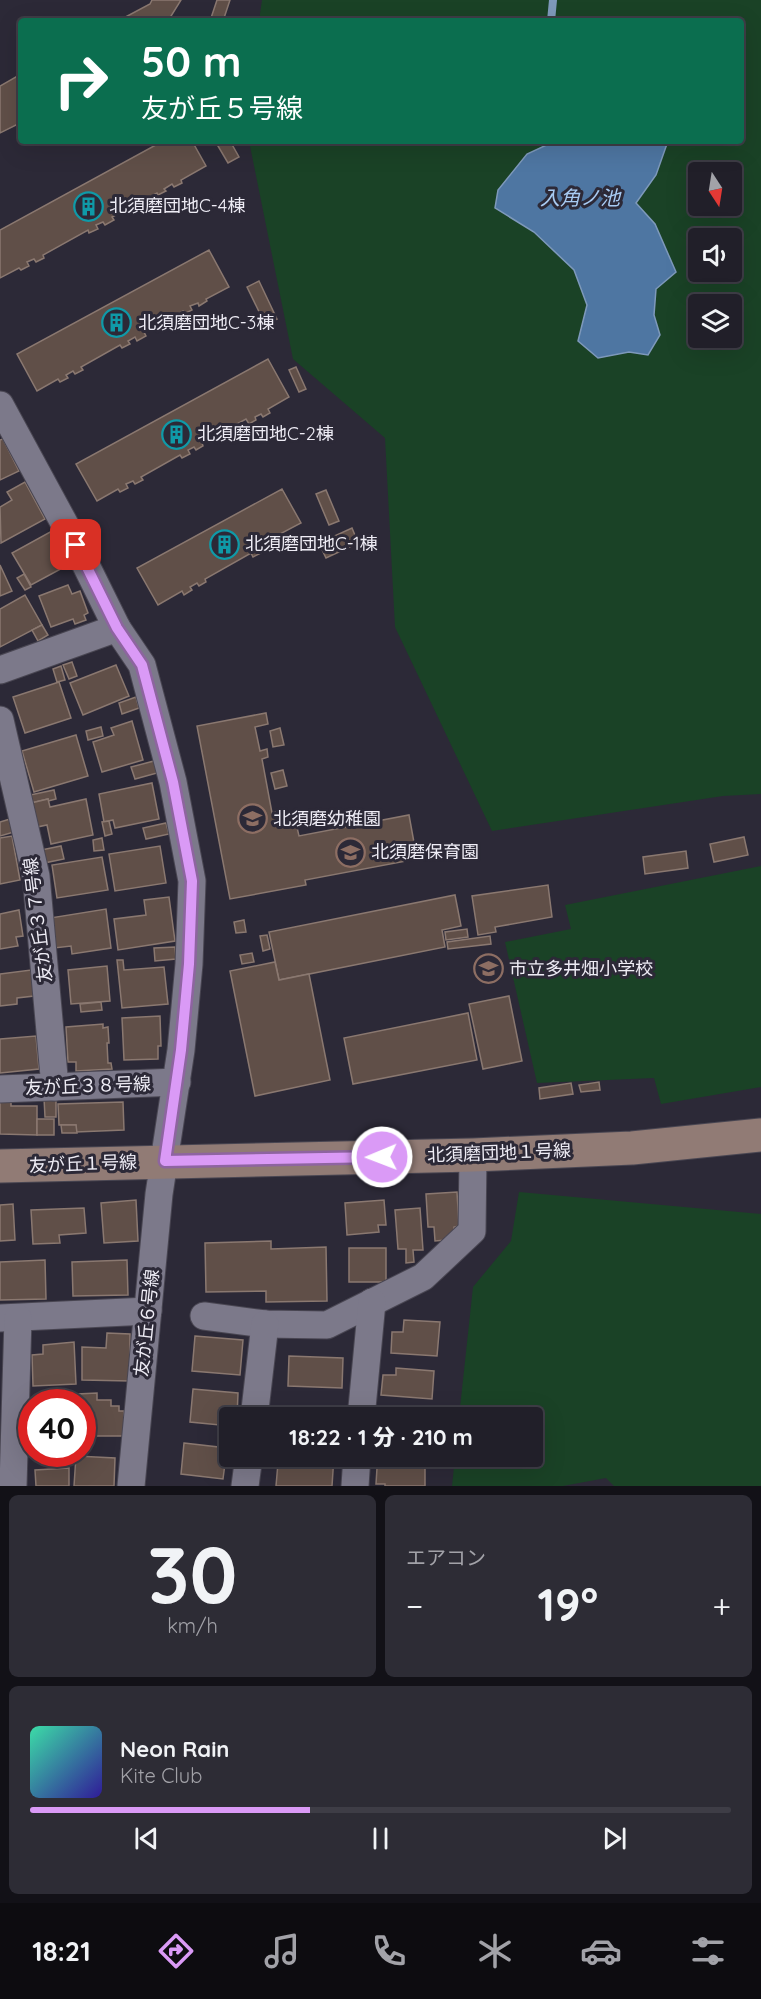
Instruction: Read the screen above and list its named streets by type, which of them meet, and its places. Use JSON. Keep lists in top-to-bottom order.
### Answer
{
  "streets": {
    "street": [
      "友が丘３７号線",
      "友が丘３８号線",
      "北須磨団地１号線",
      "友が丘１号線",
      "友が丘６号線"
    ]
  },
  "crossings": [
    ["友が丘３７号線", "友が丘３８号線"],
    ["友が丘３８号線", "友が丘６号線"],
    ["北須磨団地１号線", "友が丘１号線"],
    ["北須磨団地１号線", "友が丘６号線"],
    ["友が丘１号線", "友が丘６号線"]
  ],
  "water": ["入角ノ池"],
  "places": {
    "building": [
      "北須磨団地C-4棟",
      "北須磨団地C-3棟",
      "北須磨団地C-2棟",
      "北須磨団地C-1棟"
    ],
    "school or university": ["北須磨幼稚園", "北須磨保育園", "市立多井畑小学校"]
  },
  "north": "bottom",
  "page": {
    "turn": ["50 m", "友が丘５号線"],
    "limit": "40",
    "trip": "18:22 · 1 分 · 210 m",
    "tile": [
      ["30", "km/h"],
      "エアコン"
    ],
    "heat": ["−", "19°", "+"],
    "song": ["Neon Rain", "Kite Club"],
    "tabs": "18:21"
  }
}
